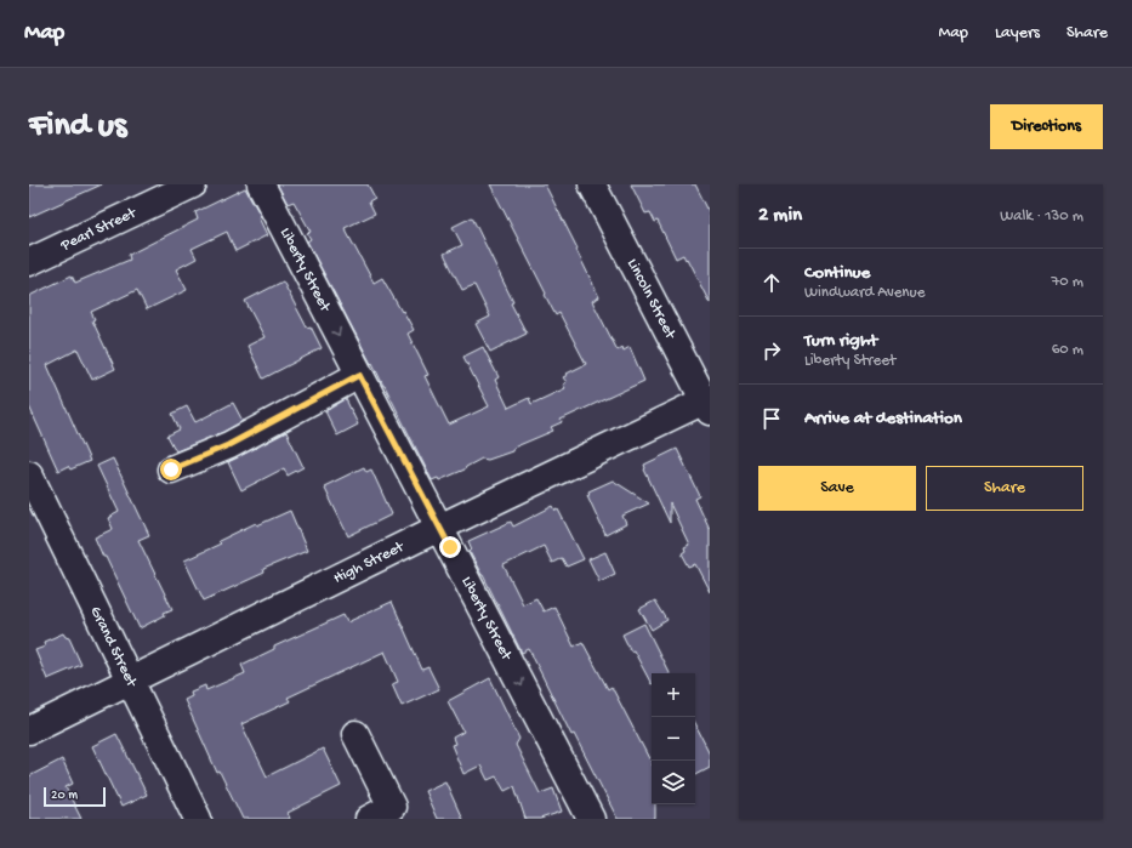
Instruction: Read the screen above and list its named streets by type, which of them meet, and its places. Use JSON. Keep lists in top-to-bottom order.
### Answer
{
  "streets": {
    "street": [
      "Pearl Street",
      "Liberty Street",
      "Lincoln Street",
      "High Street",
      "Grand Street"
    ]
  },
  "crossings": [
    ["Liberty Street", "High Street"],
    ["Lincoln Street", "High Street"],
    ["High Street", "Grand Street"]
  ],
  "one_way": ["Liberty Street"],
  "scale_bar": "20 m",
  "page": {
    "header": "Map",
    "nav": ["Map", "Layers", "Share"],
    "buttons": [
      "Directions",
      ["Save", "Share"]
    ],
    "title": "Find us",
    "heading": ["2 min", "Walk · 130 m"],
    "list": [
      ["Continue", "Windward Avenue", "70 m"],
      ["Turn right", "Liberty Street", "60 m"],
      "Arrive at destination"
    ],
    "map_buttons": ["+", "−"],
    "scale": "20 m"
  }
}
